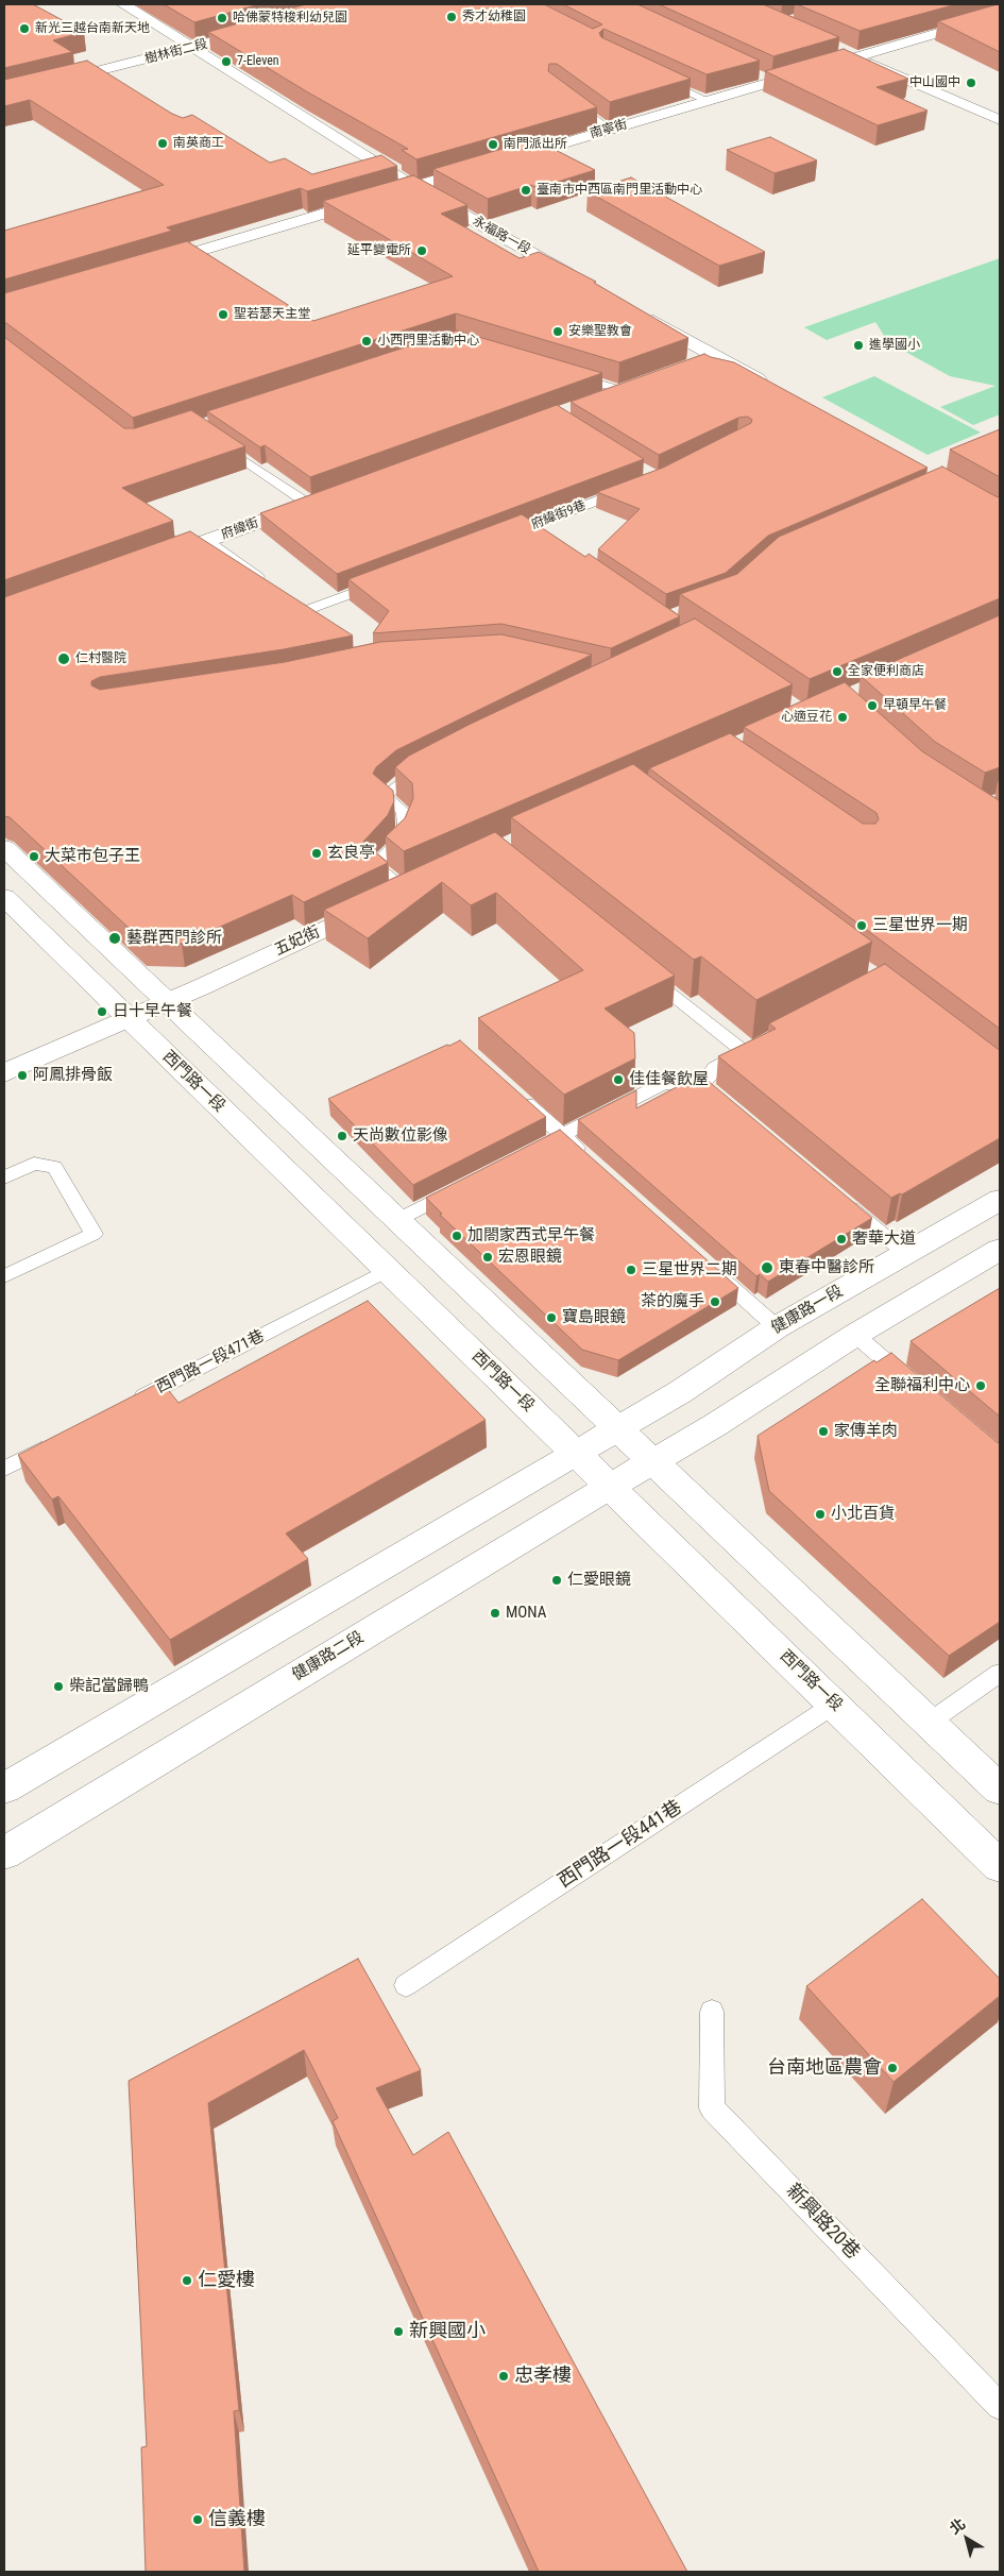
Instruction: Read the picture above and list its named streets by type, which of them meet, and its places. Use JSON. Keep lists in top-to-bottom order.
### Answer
{
  "streets": {
    "street": [
      "樹林街二段",
      "南寧街",
      "永福路一段",
      "府緯街",
      "五妃街",
      "西門路一段",
      "健康路一段",
      "健康路二段"
    ],
    "lane": [
      "府緯街9巷",
      "西門路一段471巷",
      "西門路一段441巷",
      "新興路20巷"
    ]
  },
  "crossings": [
    ["樹林街二段", "永福路一段"],
    ["南寧街", "永福路一段"],
    ["五妃街", "西門路一段"],
    ["西門路一段", "西門路一段471巷"],
    ["西門路一段", "健康路二段"],
    ["西門路一段", "西門路一段441巷"]
  ],
  "places": [
    "秀才幼稚園",
    "哈佛蒙特梭利幼兒園",
    "新光三越台南新天地",
    "7-Eleven",
    "中山國中",
    "南英商工",
    "南門派出所",
    "臺南市中西區南門里活動中心",
    "延平變電所",
    "聖若瑟天主堂",
    "安樂聖教會",
    "小西門里活動中心",
    "進學國小",
    "仁村醫院",
    "全家便利商店",
    "早頓早午餐",
    "心適豆花",
    "玄良亭",
    "大菜市包子王",
    "三星世界一期",
    "藝群西門診所",
    "日十早午餐",
    "阿鳳排骨飯",
    "佳佳餐飲屋",
    "天尚數位影像",
    "加閤家西式早午餐",
    "奢華大道",
    "宏恩眼鏡",
    "東春中醫診所",
    "三星世界二期",
    "茶的魔手",
    "寶島眼鏡",
    "全聯福利中心",
    "家傳羊肉",
    "小北百貨",
    "仁愛眼鏡",
    "MONA",
    "柴記當歸鴨",
    "台南地區農會",
    "仁愛樓",
    "新興國小",
    "忠孝樓",
    "信義樓"
  ],
  "north": "top left"
}
